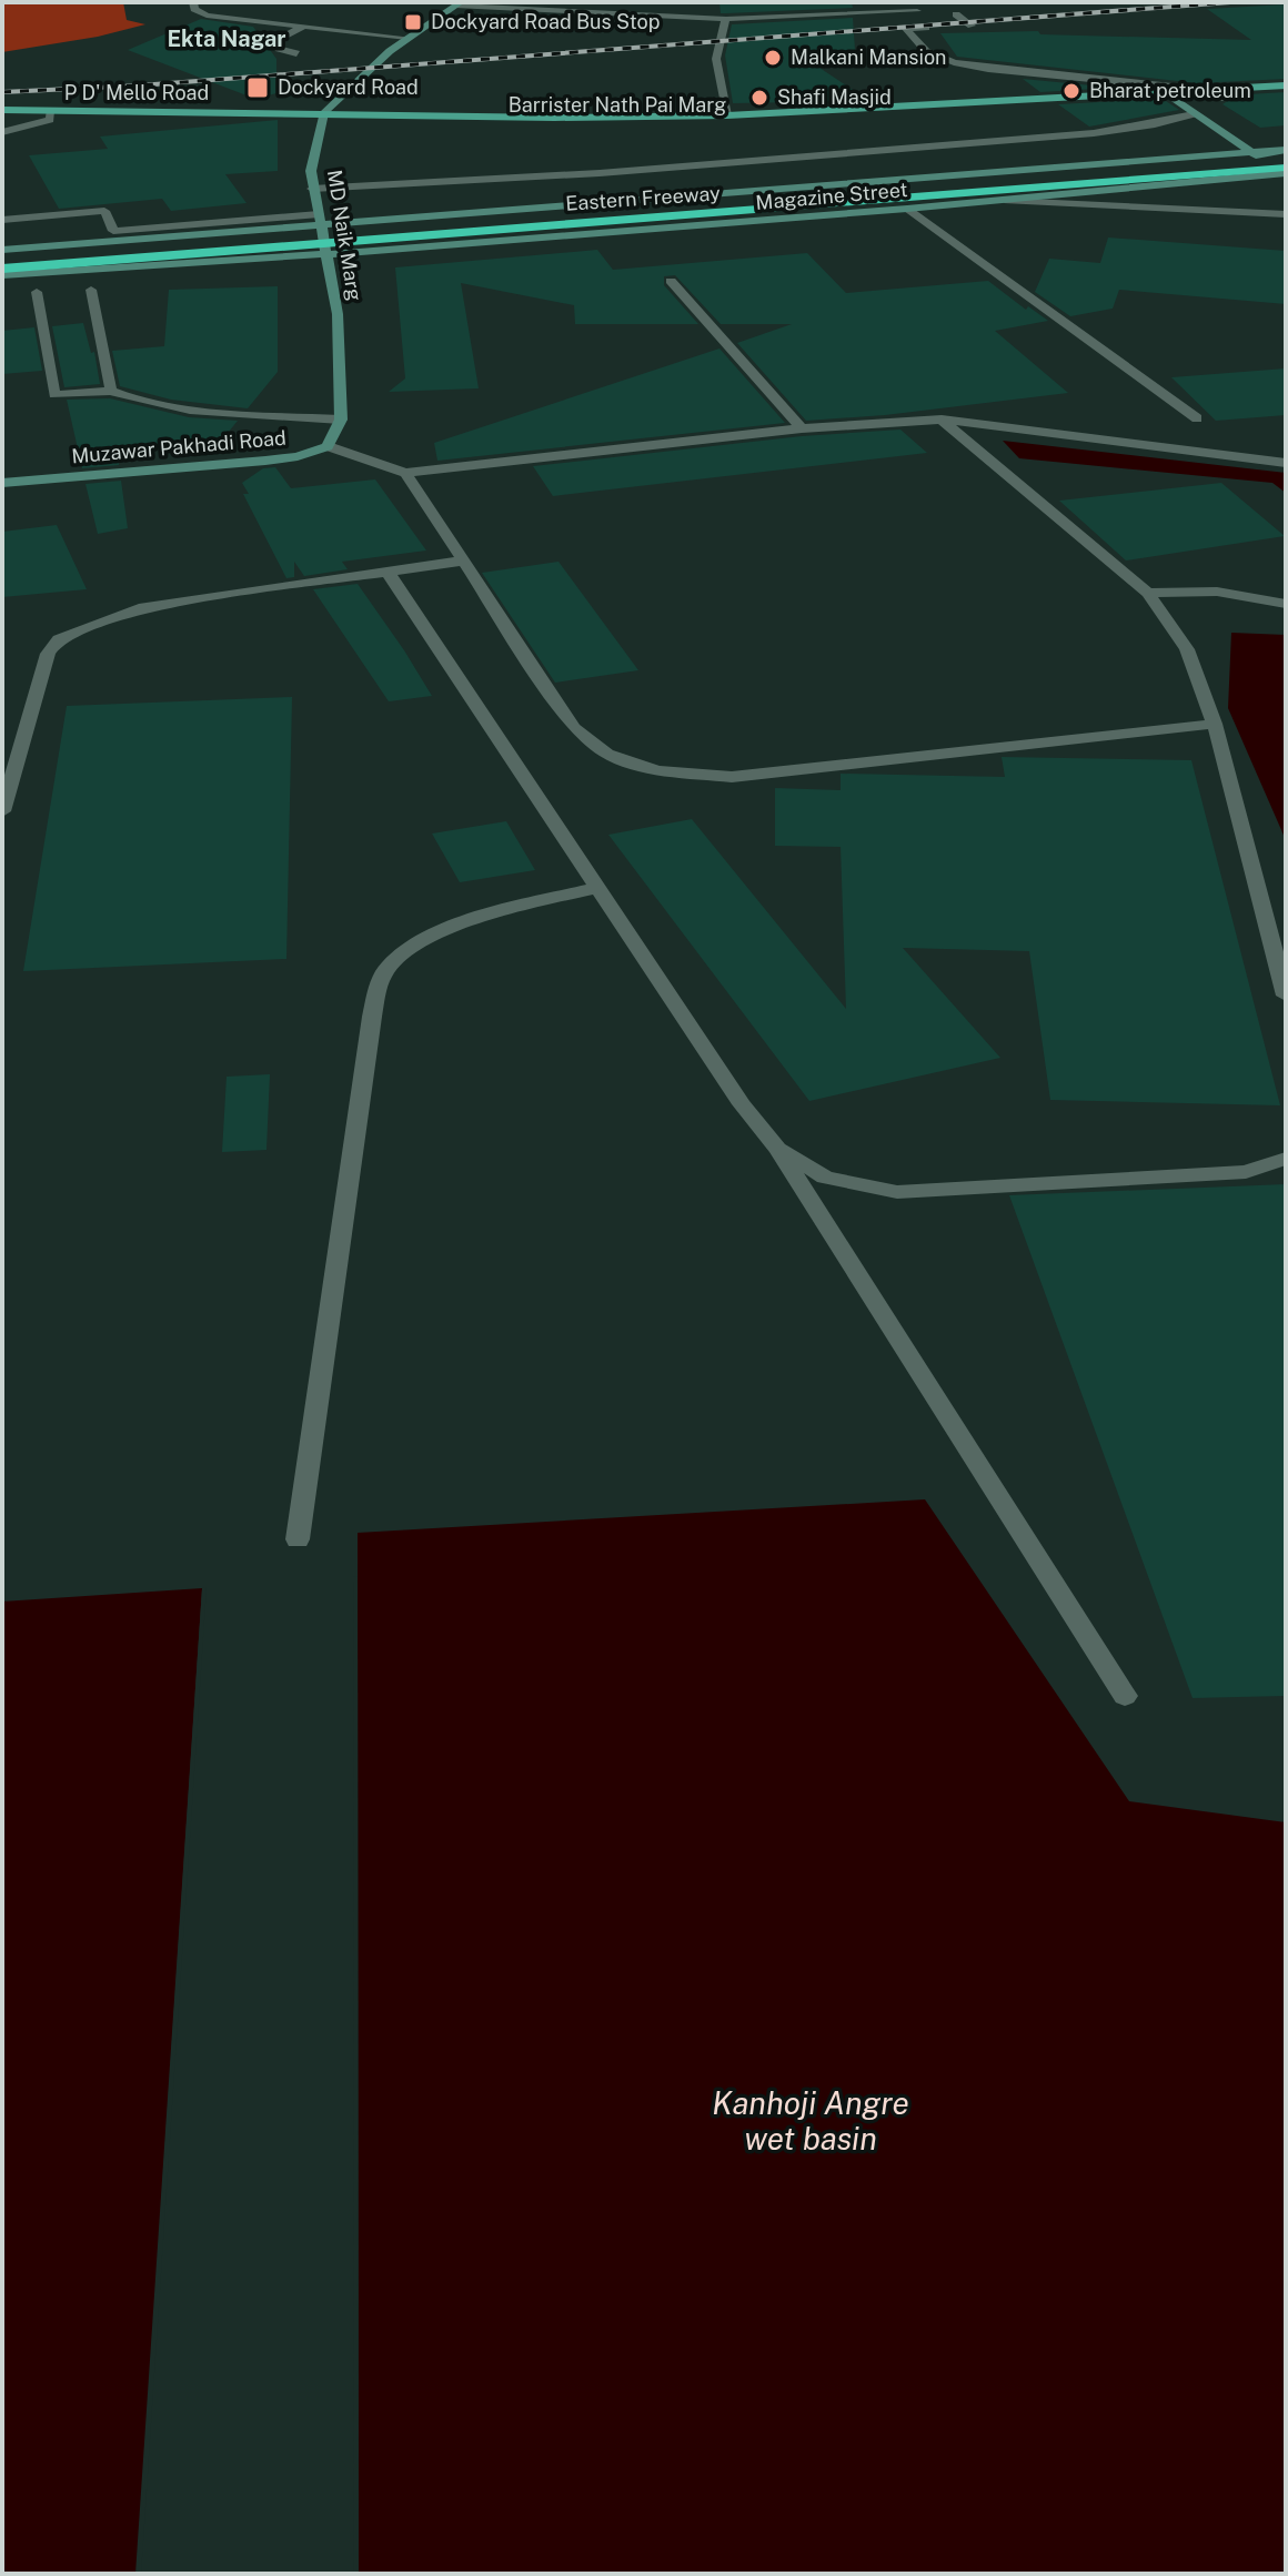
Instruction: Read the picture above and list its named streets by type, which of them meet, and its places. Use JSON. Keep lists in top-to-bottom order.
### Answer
{
  "streets": {
    "highway": ["Eastern Freeway"],
    "main road": ["P D' Mello Road", "Barrister Nath Pai Marg"],
    "street": ["Magazine Street", "MD Naik Marg", "Muzawar Pakhadi Road"]
  },
  "crossings": [
    ["P D' Mello Road", "Barrister Nath Pai Marg"],
    ["P D' Mello Road", "MD Naik Marg"],
    ["Barrister Nath Pai Marg", "MD Naik Marg"],
    ["Magazine Street", "Eastern Freeway"],
    ["Magazine Street", "MD Naik Marg"]
  ],
  "districts": ["Ekta Nagar"],
  "water": ["Kanhoji Angre wet basin"],
  "places": {
    "transit": ["Dockyard Road Bus Stop", "Dockyard Road"],
    "other": ["Malkani Mansion", "Bharat petroleum", "Shafi Masjid"]
  }
}
